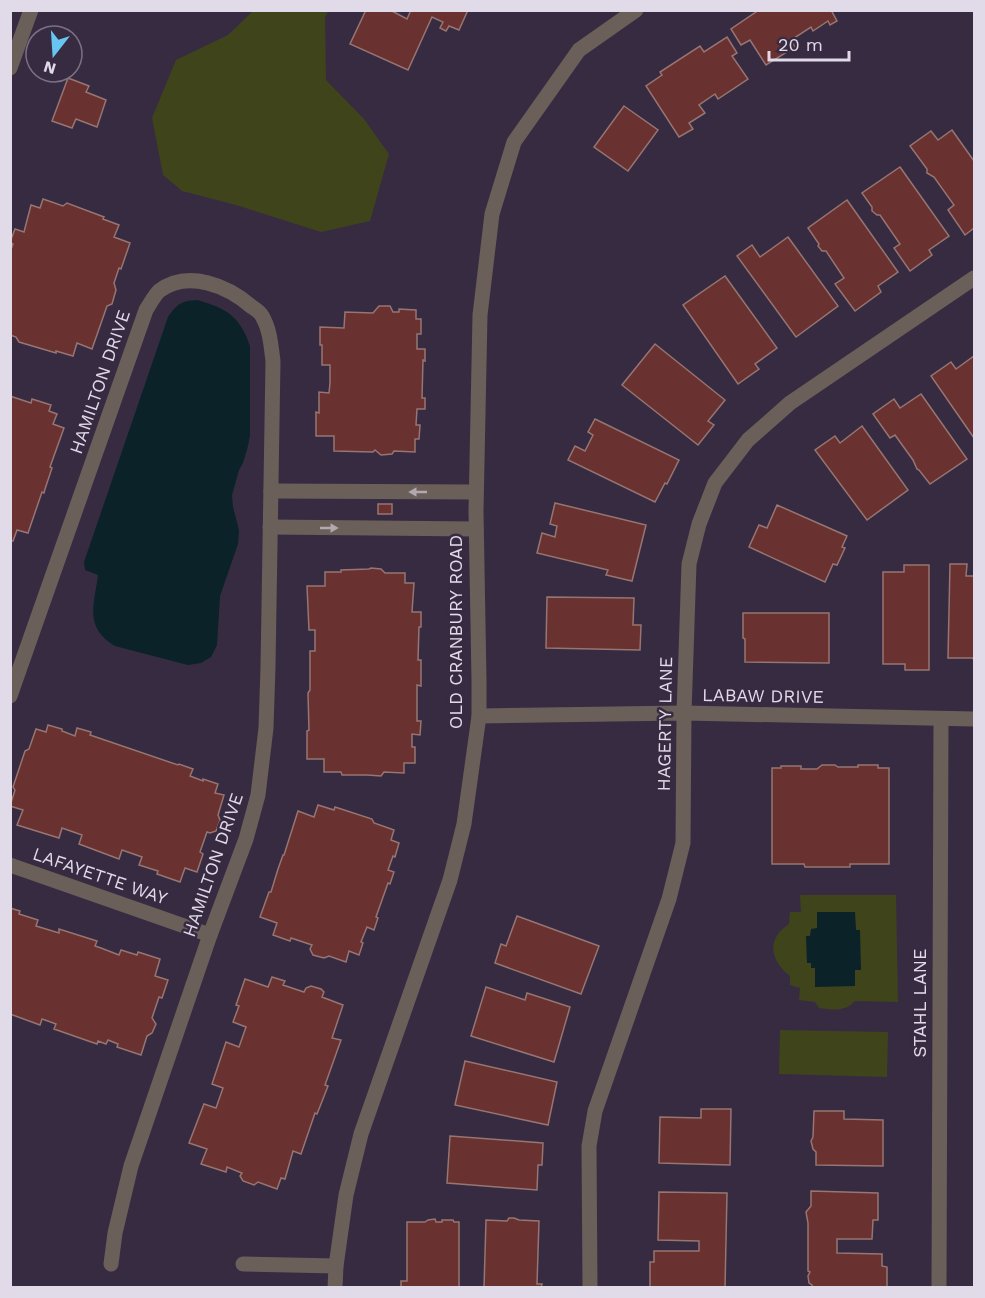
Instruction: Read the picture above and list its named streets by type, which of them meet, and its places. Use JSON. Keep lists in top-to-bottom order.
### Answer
{
  "streets": {
    "street": [
      "HAMILTON DRIVE",
      "OLD CRANBURY ROAD",
      "LABAW DRIVE",
      "HAGERTY LANE",
      "LAFAYETTE WAY",
      "STAHL LANE"
    ]
  },
  "crossings": [
    ["HAMILTON DRIVE", "LAFAYETTE WAY"],
    ["OLD CRANBURY ROAD", "LABAW DRIVE"],
    ["LABAW DRIVE", "HAGERTY LANE"],
    ["LABAW DRIVE", "STAHL LANE"]
  ],
  "scale_bar": "20 m",
  "north": "bottom"
}
